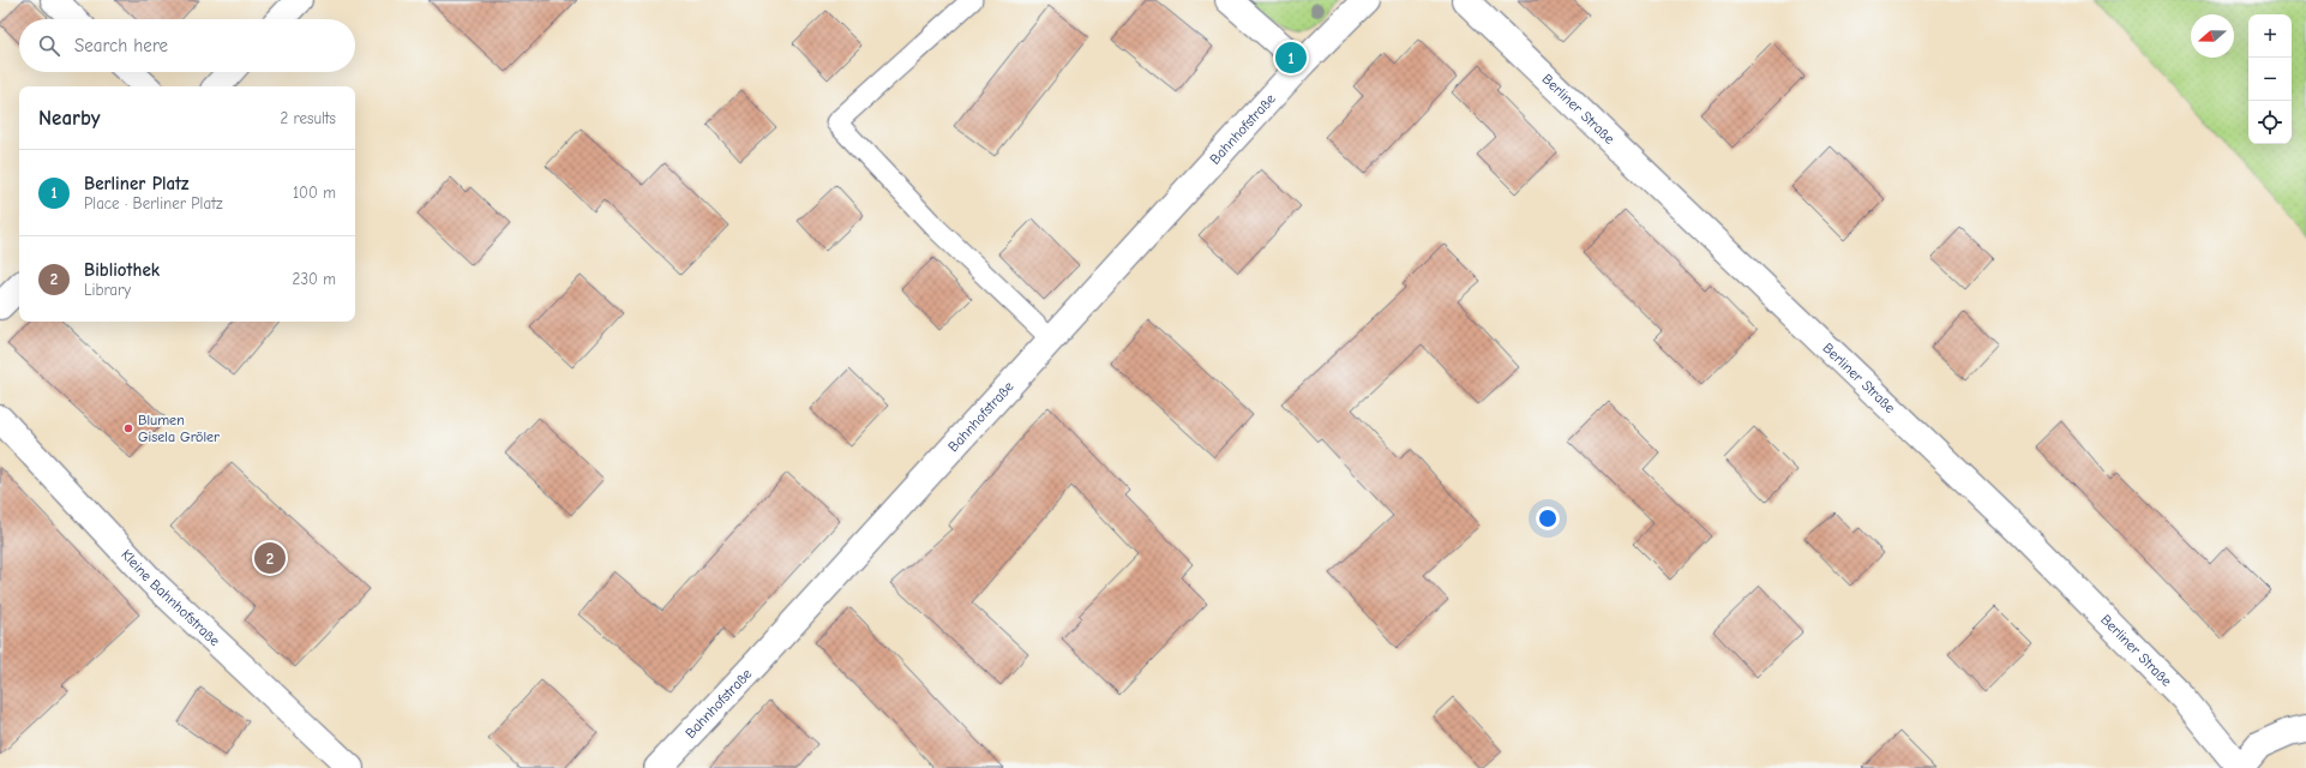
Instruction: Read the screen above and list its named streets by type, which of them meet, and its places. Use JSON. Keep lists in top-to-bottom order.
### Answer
{
  "streets": {
    "street": ["Berliner Straße", "Bahnhofstraße", "Kleine Bahnhofstraße"]
  },
  "places": ["Blumen Gisela Gröler"],
  "north": "left",
  "page": {
    "map_buttons": ["+", "−"],
    "search": "Search here",
    "pins": ["1", "2"],
    "heading": ["Nearby", "2 results"],
    "list": [
      {
        "mark": "1",
        "name": "Berliner Platz",
        "note": "Place · Berliner Platz",
        "value": "100 m"
      },
      {
        "mark": "2",
        "name": "Bibliothek",
        "note": "Library",
        "value": "230 m"
      }
    ]
  }
}
